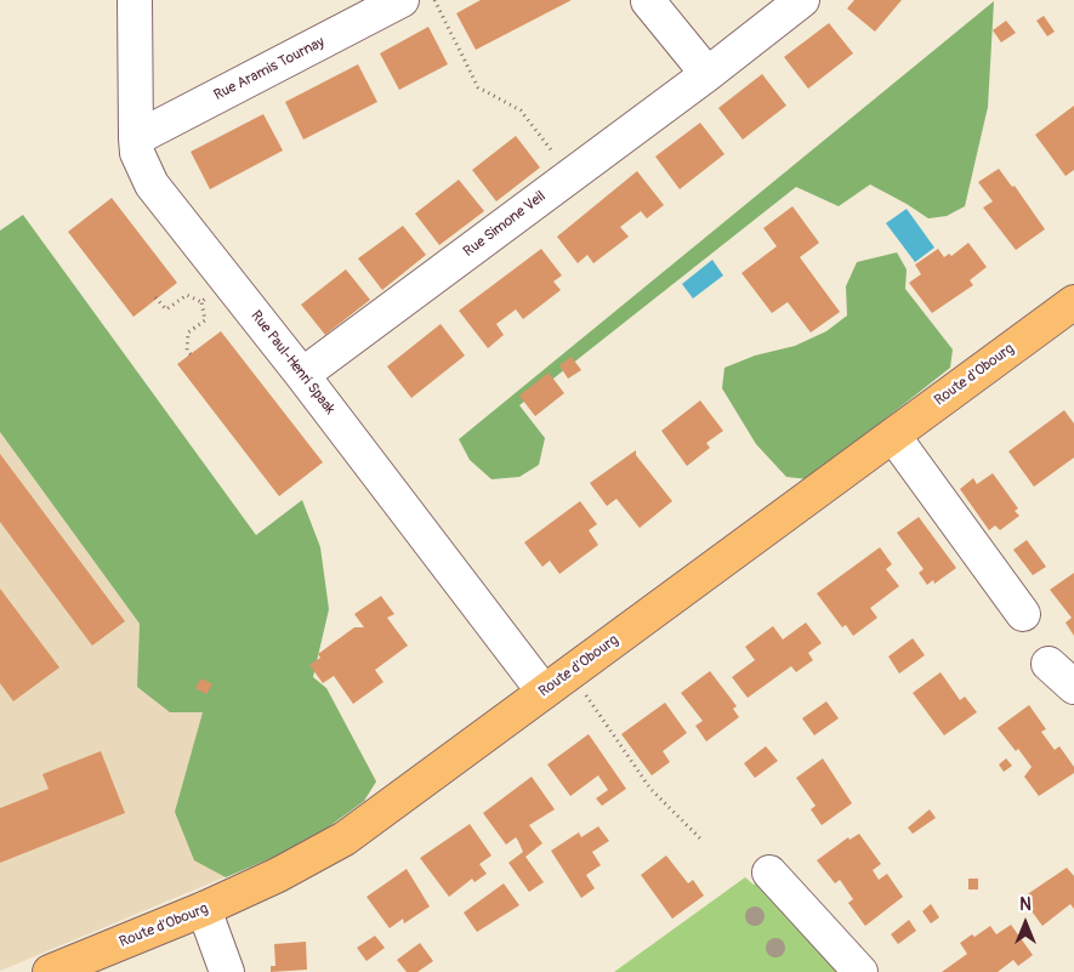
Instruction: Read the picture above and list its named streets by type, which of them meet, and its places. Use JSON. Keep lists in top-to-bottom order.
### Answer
{
  "streets": {
    "main road": ["Route d'Obourg"],
    "street": ["Rue Aramis Tournay", "Rue Simone Veil", "Rue Paul-Henri Spaak"]
  },
  "crossings": [
    ["Rue Aramis Tournay", "Rue Paul-Henri Spaak"],
    ["Rue Simone Veil", "Rue Paul-Henri Spaak"],
    ["Rue Paul-Henri Spaak", "Route d'Obourg"]
  ],
  "north": "top"
}
